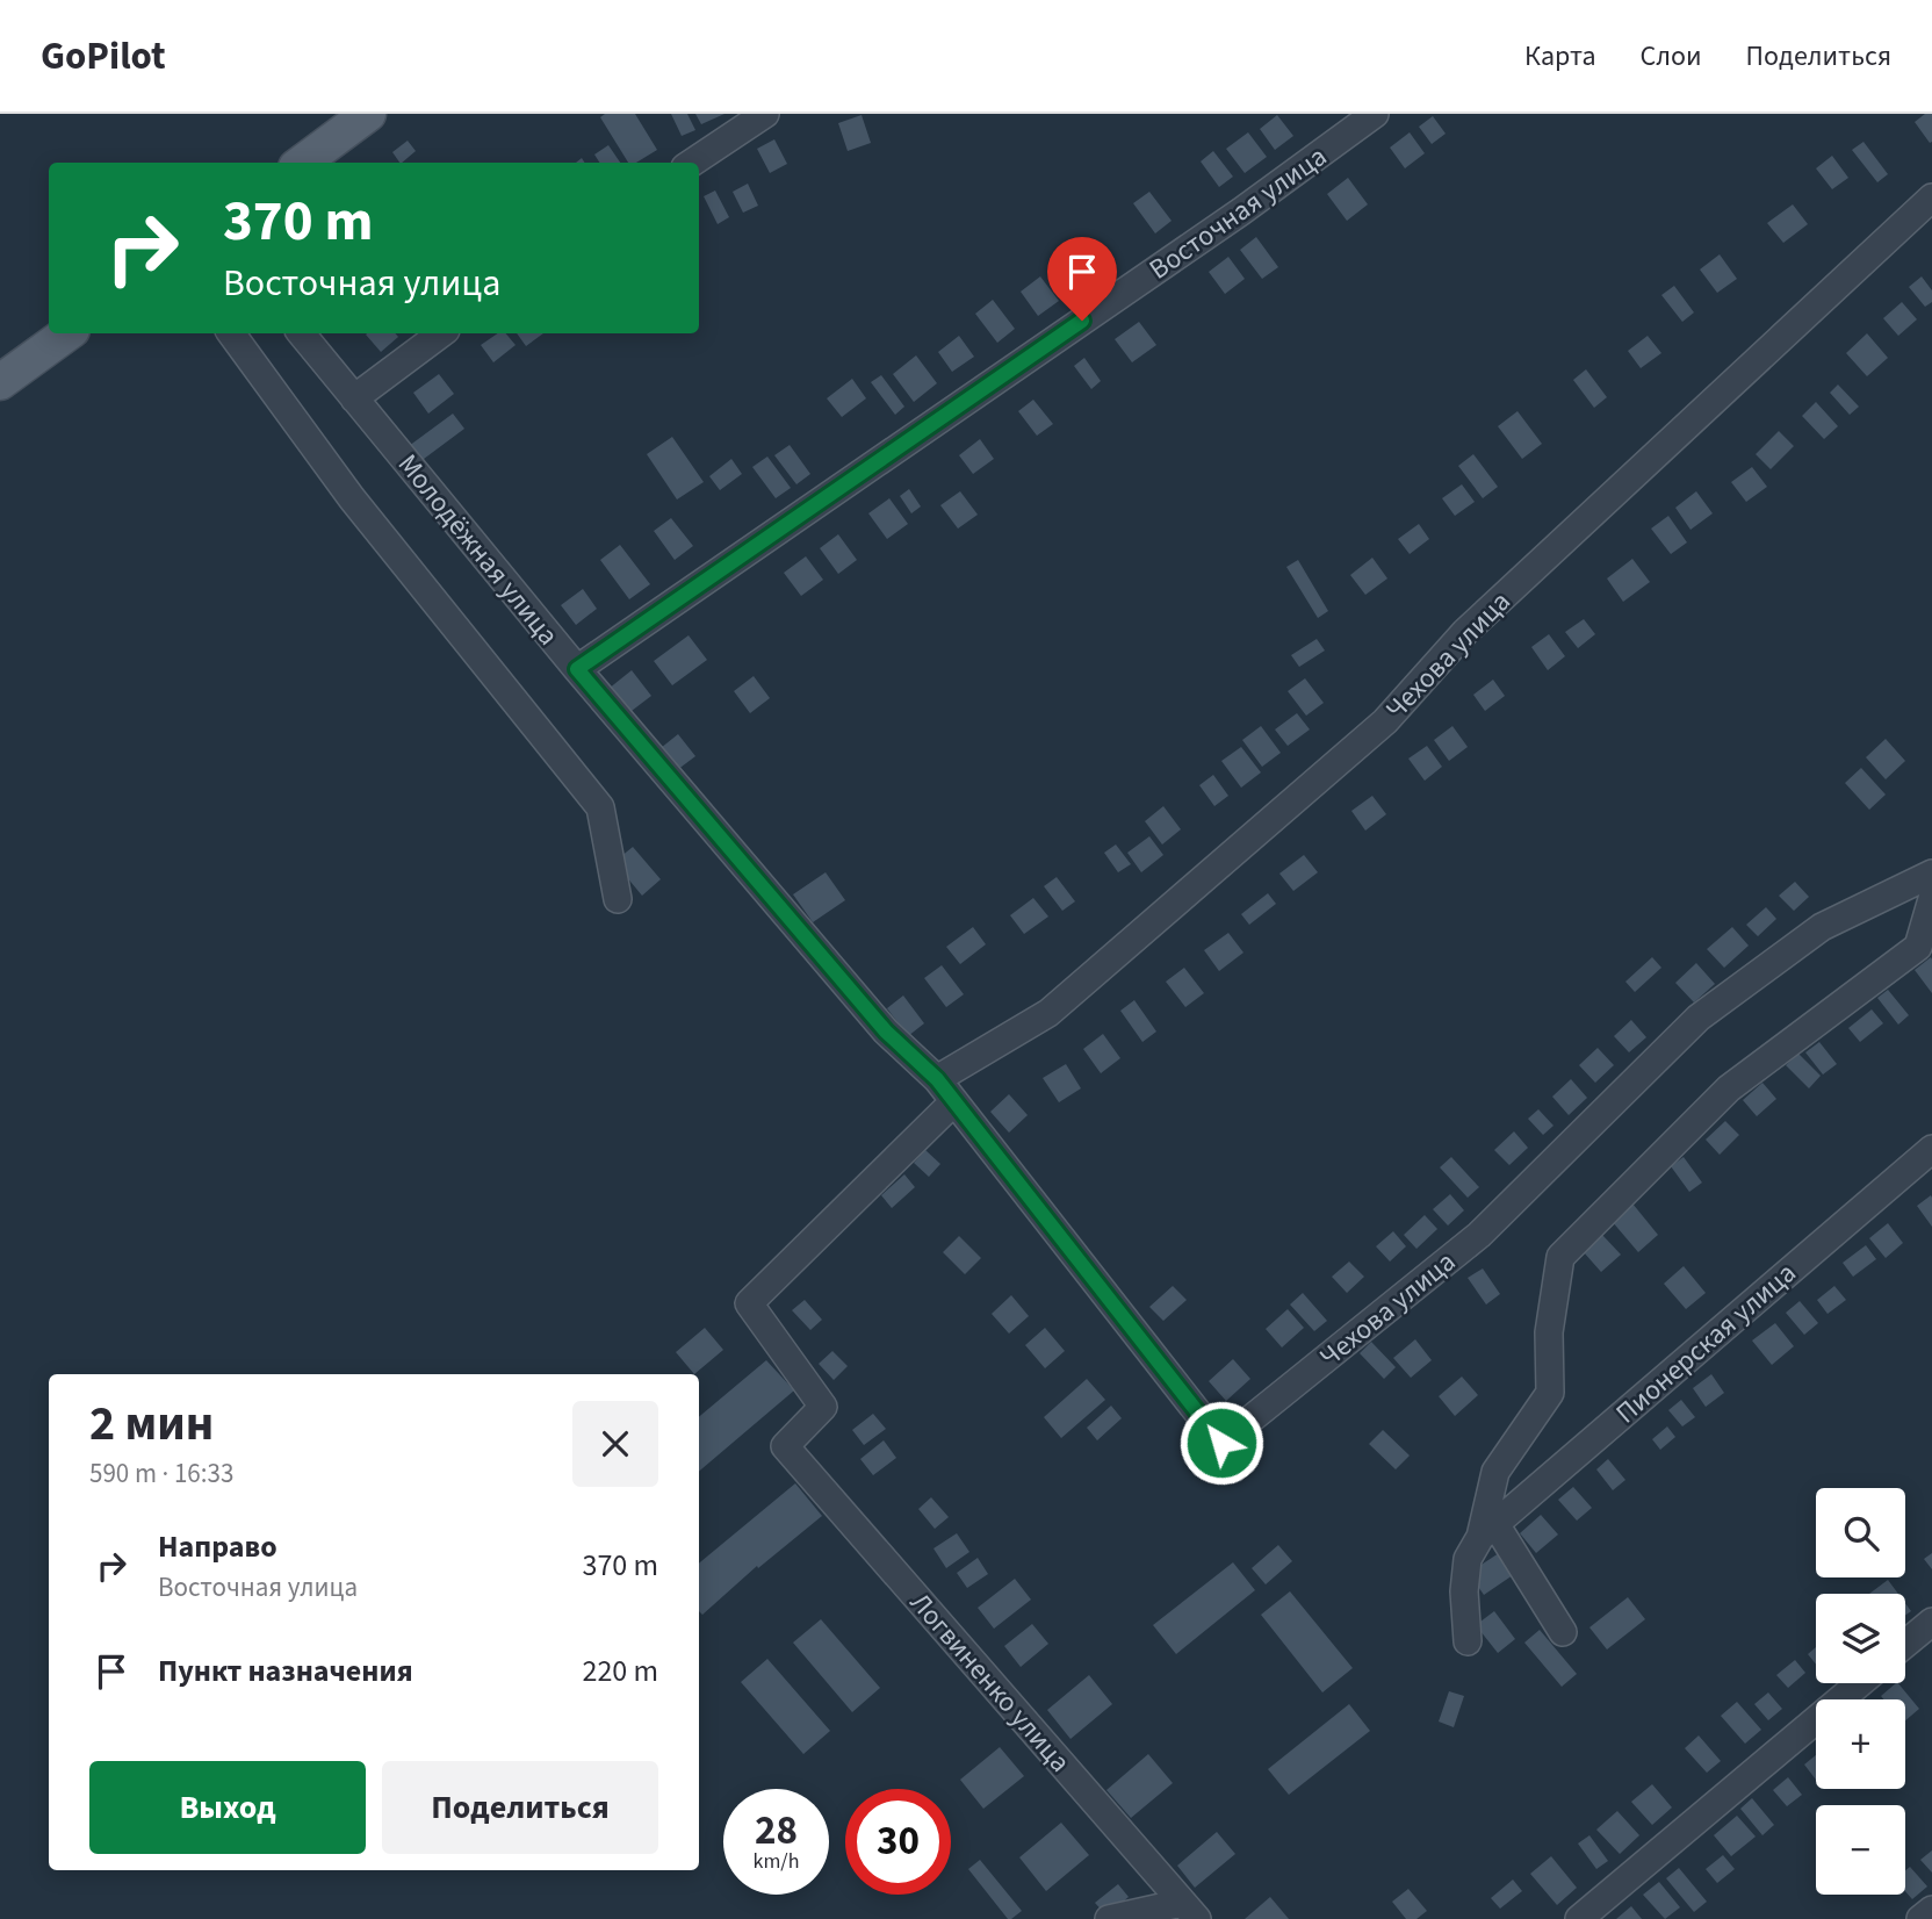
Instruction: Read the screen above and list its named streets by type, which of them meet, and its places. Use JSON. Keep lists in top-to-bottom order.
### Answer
{
  "streets": {
    "street": [
      "Восточная улица",
      "Молодёжная улица",
      "Чехова улица",
      "Пионерская улица",
      "Логвиненко улица"
    ]
  },
  "crossings": [
    ["Восточная улица", "Молодёжная улица"],
    ["Молодёжная улица", "Чехова улица"],
    ["Молодёжная улица", "Логвиненко улица"]
  ],
  "page": {
    "header": "GoPilot",
    "nav": ["Карта", "Слои", "Поделиться"],
    "turn": ["370 m", "Восточная улица"],
    "heading": ["2 мин", "590 m · 16:33"],
    "map_buttons": ["+", "−"],
    "list": [
      {
        "name": "Направо",
        "note": "Восточная улица",
        "value": "370 m"
      },
      {
        "name": "Пункт назначения",
        "value": "220 m"
      }
    ],
    "buttons": ["Выход", "Поделиться"],
    "speed": "28 km/h",
    "limit": "30"
  }
}
